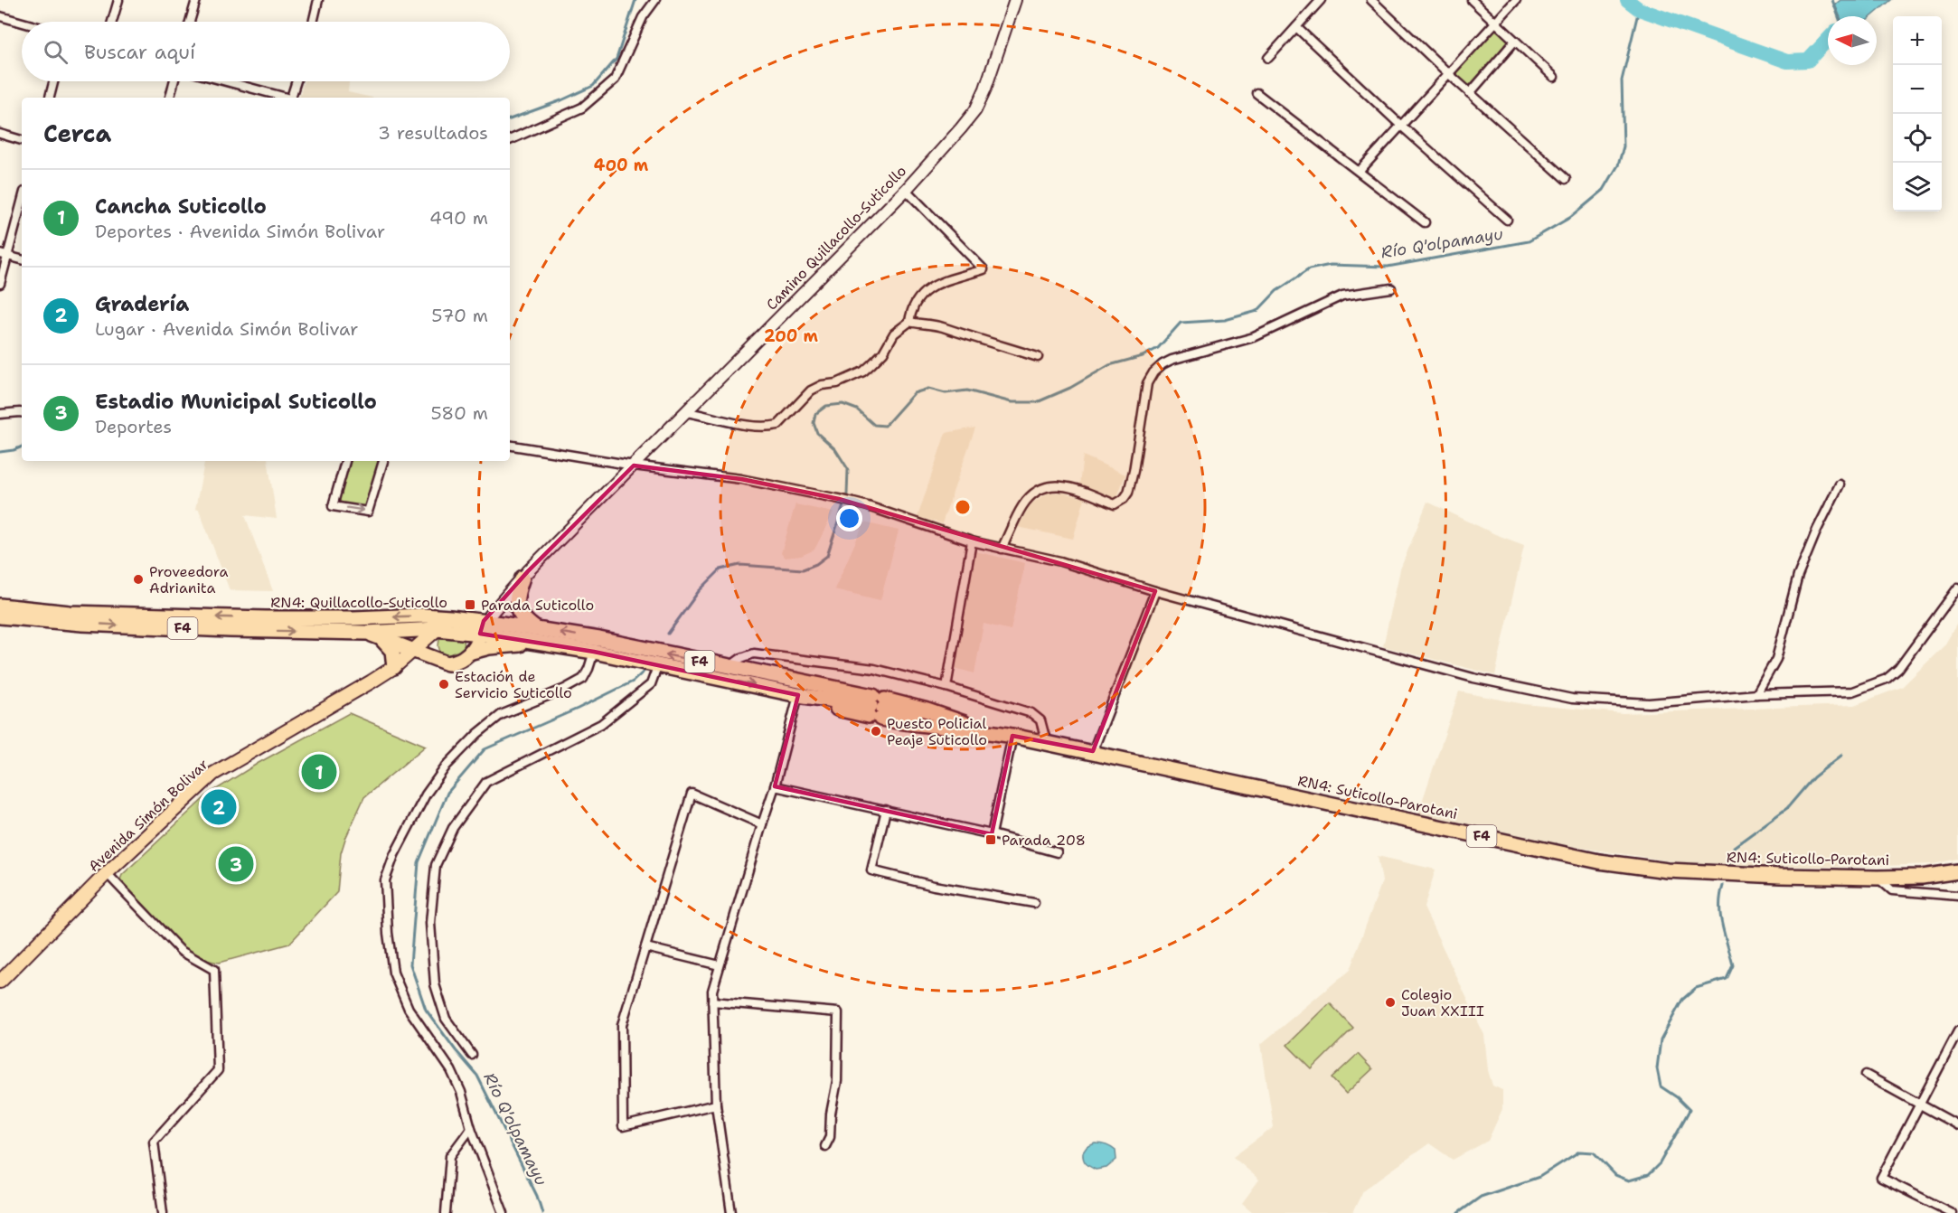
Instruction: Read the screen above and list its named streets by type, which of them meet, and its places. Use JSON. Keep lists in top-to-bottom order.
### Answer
{
  "streets": {
    "highway": ["RN4: Quillacollo-Suticollo", "F4", "RN4: Suticollo-Parotani"],
    "main road": ["Camino Quillacollo-Suticollo", "Avenida Simón Bolivar"]
  },
  "crossings": [
    ["Camino Quillacollo-Suticollo", "RN4: Quillacollo-Suticollo"],
    ["RN4: Quillacollo-Suticollo", "RN4: Suticollo-Parotani"],
    ["RN4: Quillacollo-Suticollo", "Avenida Simón Bolivar"]
  ],
  "water": ["Río Q'olpamayu"],
  "places": {
    "other": [
      "Proveedora Adrianita",
      "Estación de Servicio Suticollo",
      "Puesto Policial Peaje Suticollo",
      "Colegio Juan XXIII"
    ],
    "transit": ["Parada Suticollo", "Parada 208"]
  },
  "north": "left",
  "page": {
    "map_buttons": ["+", "−"],
    "search": "Buscar aquí",
    "heading": ["Cerca", "3 resultados"],
    "list": [
      {
        "mark": "1",
        "name": "Cancha Suticollo",
        "note": "Deportes · Avenida Simón Bolivar",
        "value": "490 m"
      },
      {
        "mark": "2",
        "name": "Gradería",
        "note": "Lugar · Avenida Simón Bolivar",
        "value": "570 m"
      },
      {
        "mark": "3",
        "name": "Estadio Municipal Suticollo",
        "note": "Deportes",
        "value": "580 m"
      }
    ],
    "pins": ["1", "2", "3"]
  },
  "rings": ["400 m", "200 m"]
}
